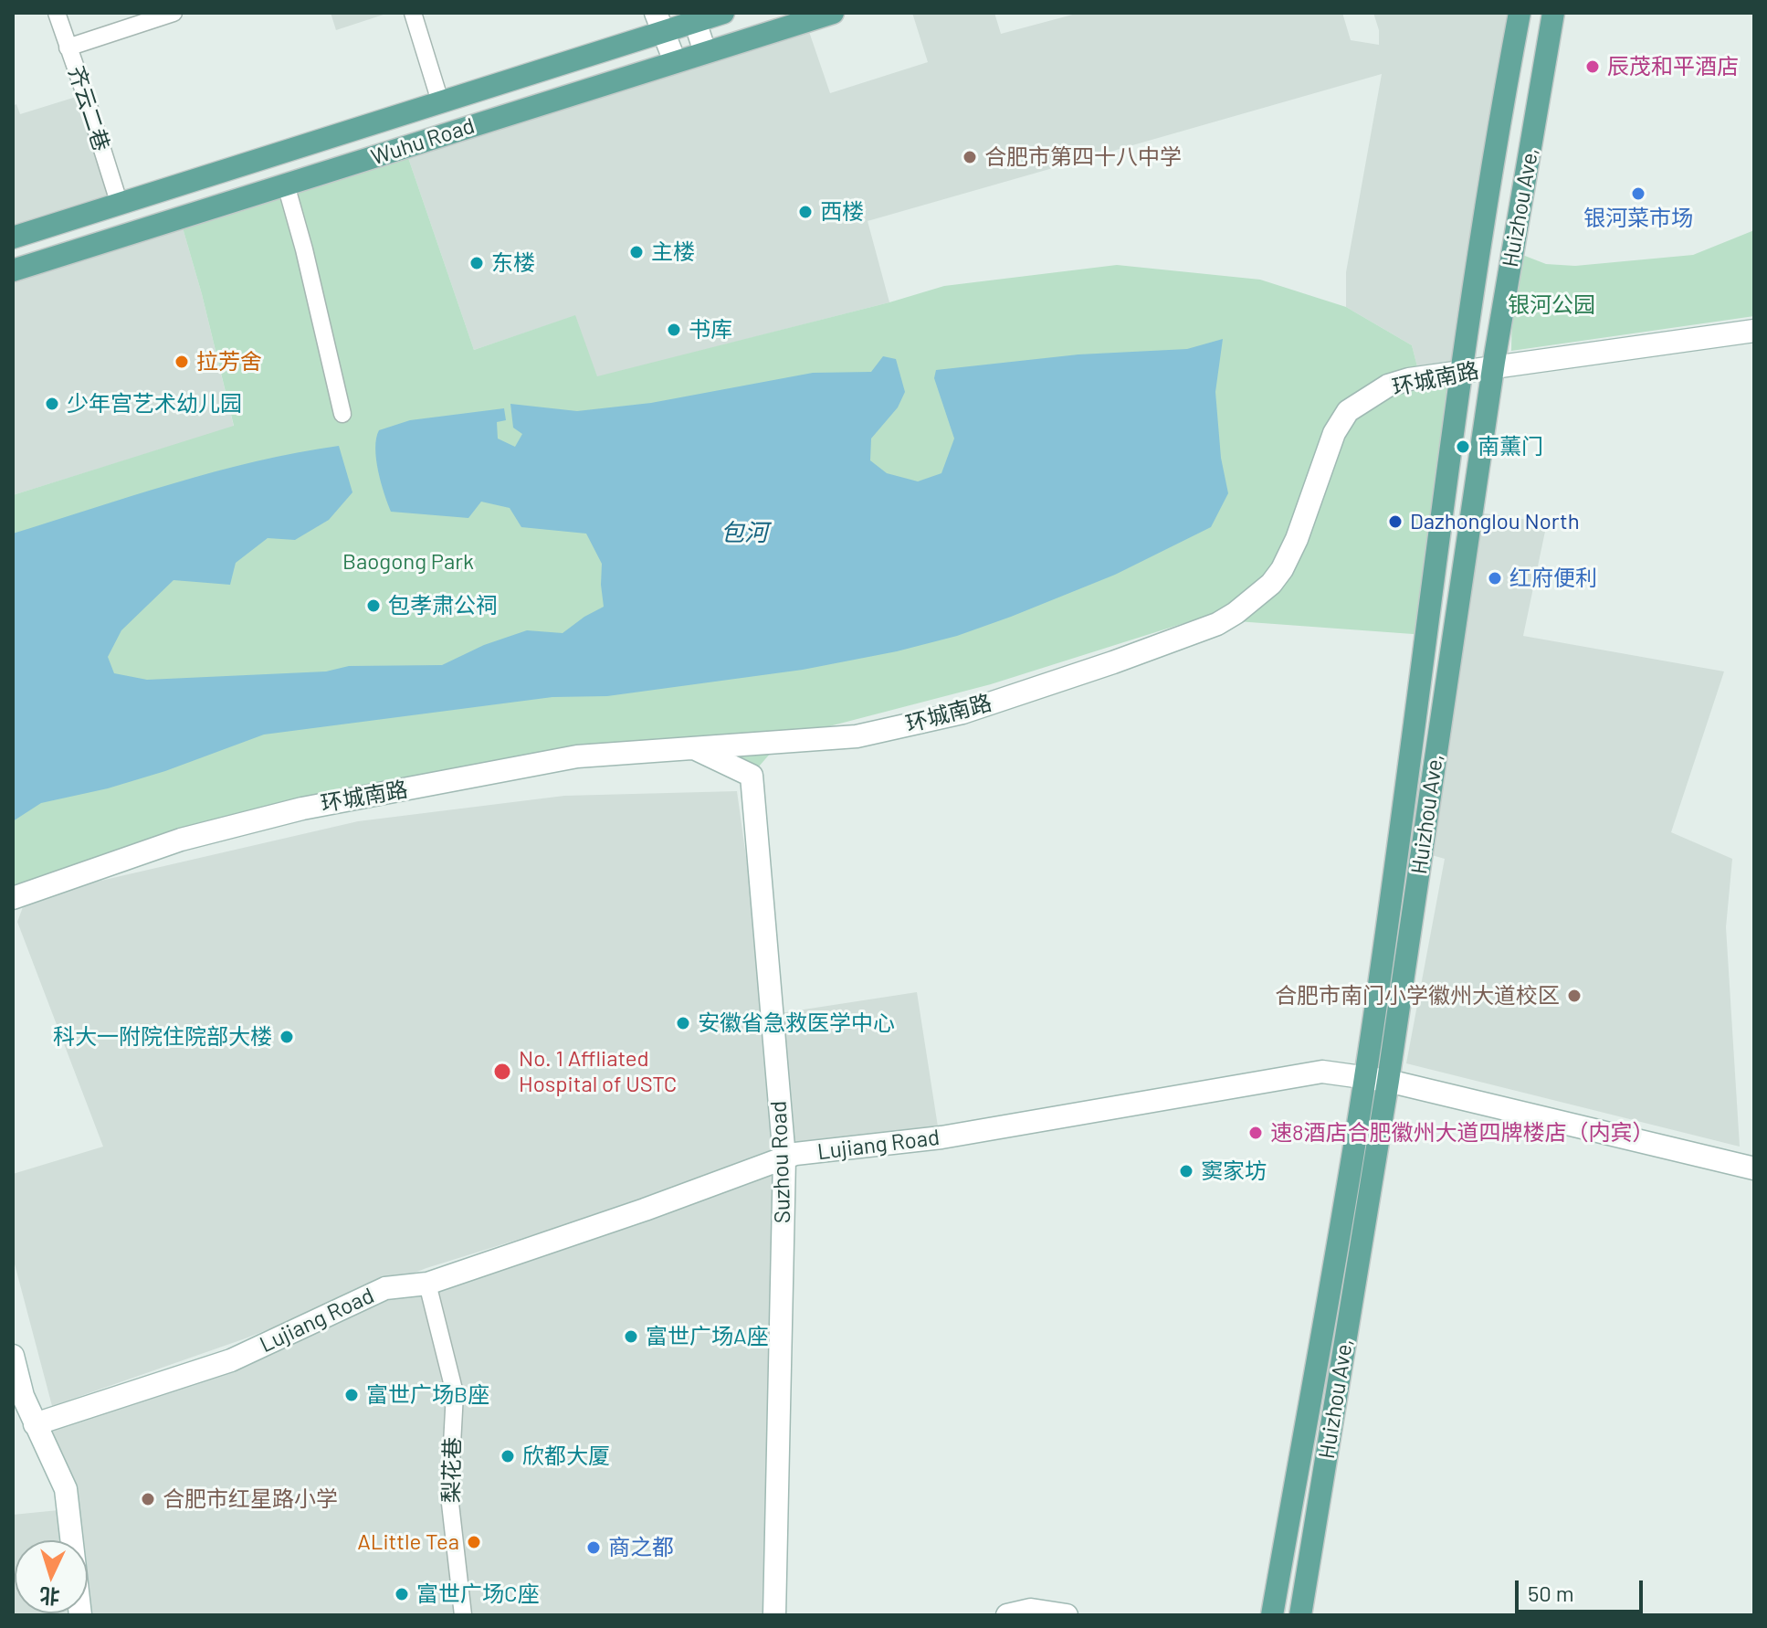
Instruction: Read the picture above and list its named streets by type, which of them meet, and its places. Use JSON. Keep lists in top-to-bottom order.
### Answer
{
  "streets": {
    "main road": ["Wuhu Road", "Huizhou Ave,"],
    "street": [
      "齐云二巷",
      "环城南路",
      "Lujiang Road",
      "Suzhou Road",
      "梨花巷"
    ]
  },
  "crossings": [
    ["齐云二巷", "Wuhu Road"],
    ["Huizhou Ave,", "环城南路"],
    ["Huizhou Ave,", "Lujiang Road"],
    ["环城南路", "Suzhou Road"],
    ["Lujiang Road", "Suzhou Road"],
    ["Lujiang Road", "梨花巷"]
  ],
  "water": ["包河"],
  "parks": ["银河公园", "Baogong Park"],
  "places": [
    "辰茂和平酒店",
    "合肥市第四十八中学",
    "银河菜市场",
    "西楼",
    "主楼",
    "东楼",
    "书库",
    "拉芳舍",
    "少年宫艺术幼儿园",
    "南薰门",
    "Dazhonglou North",
    "红府便利",
    "包孝肃公祠",
    "合肥市南门小学徽州大道校区",
    "安徽省急救医学中心",
    "科大一附院住院部大楼",
    "No. 1 Affliated Hospital of USTC",
    "速8酒店合肥徽州大道四牌楼店（内宾）",
    "窦家坊",
    "富世广场A座",
    "富世广场B座",
    "欣都大厦",
    "合肥市红星路小学",
    "ALittle Tea",
    "商之都",
    "富世广场C座"
  ],
  "scale_bar": "50 m",
  "north": "bottom"
}
